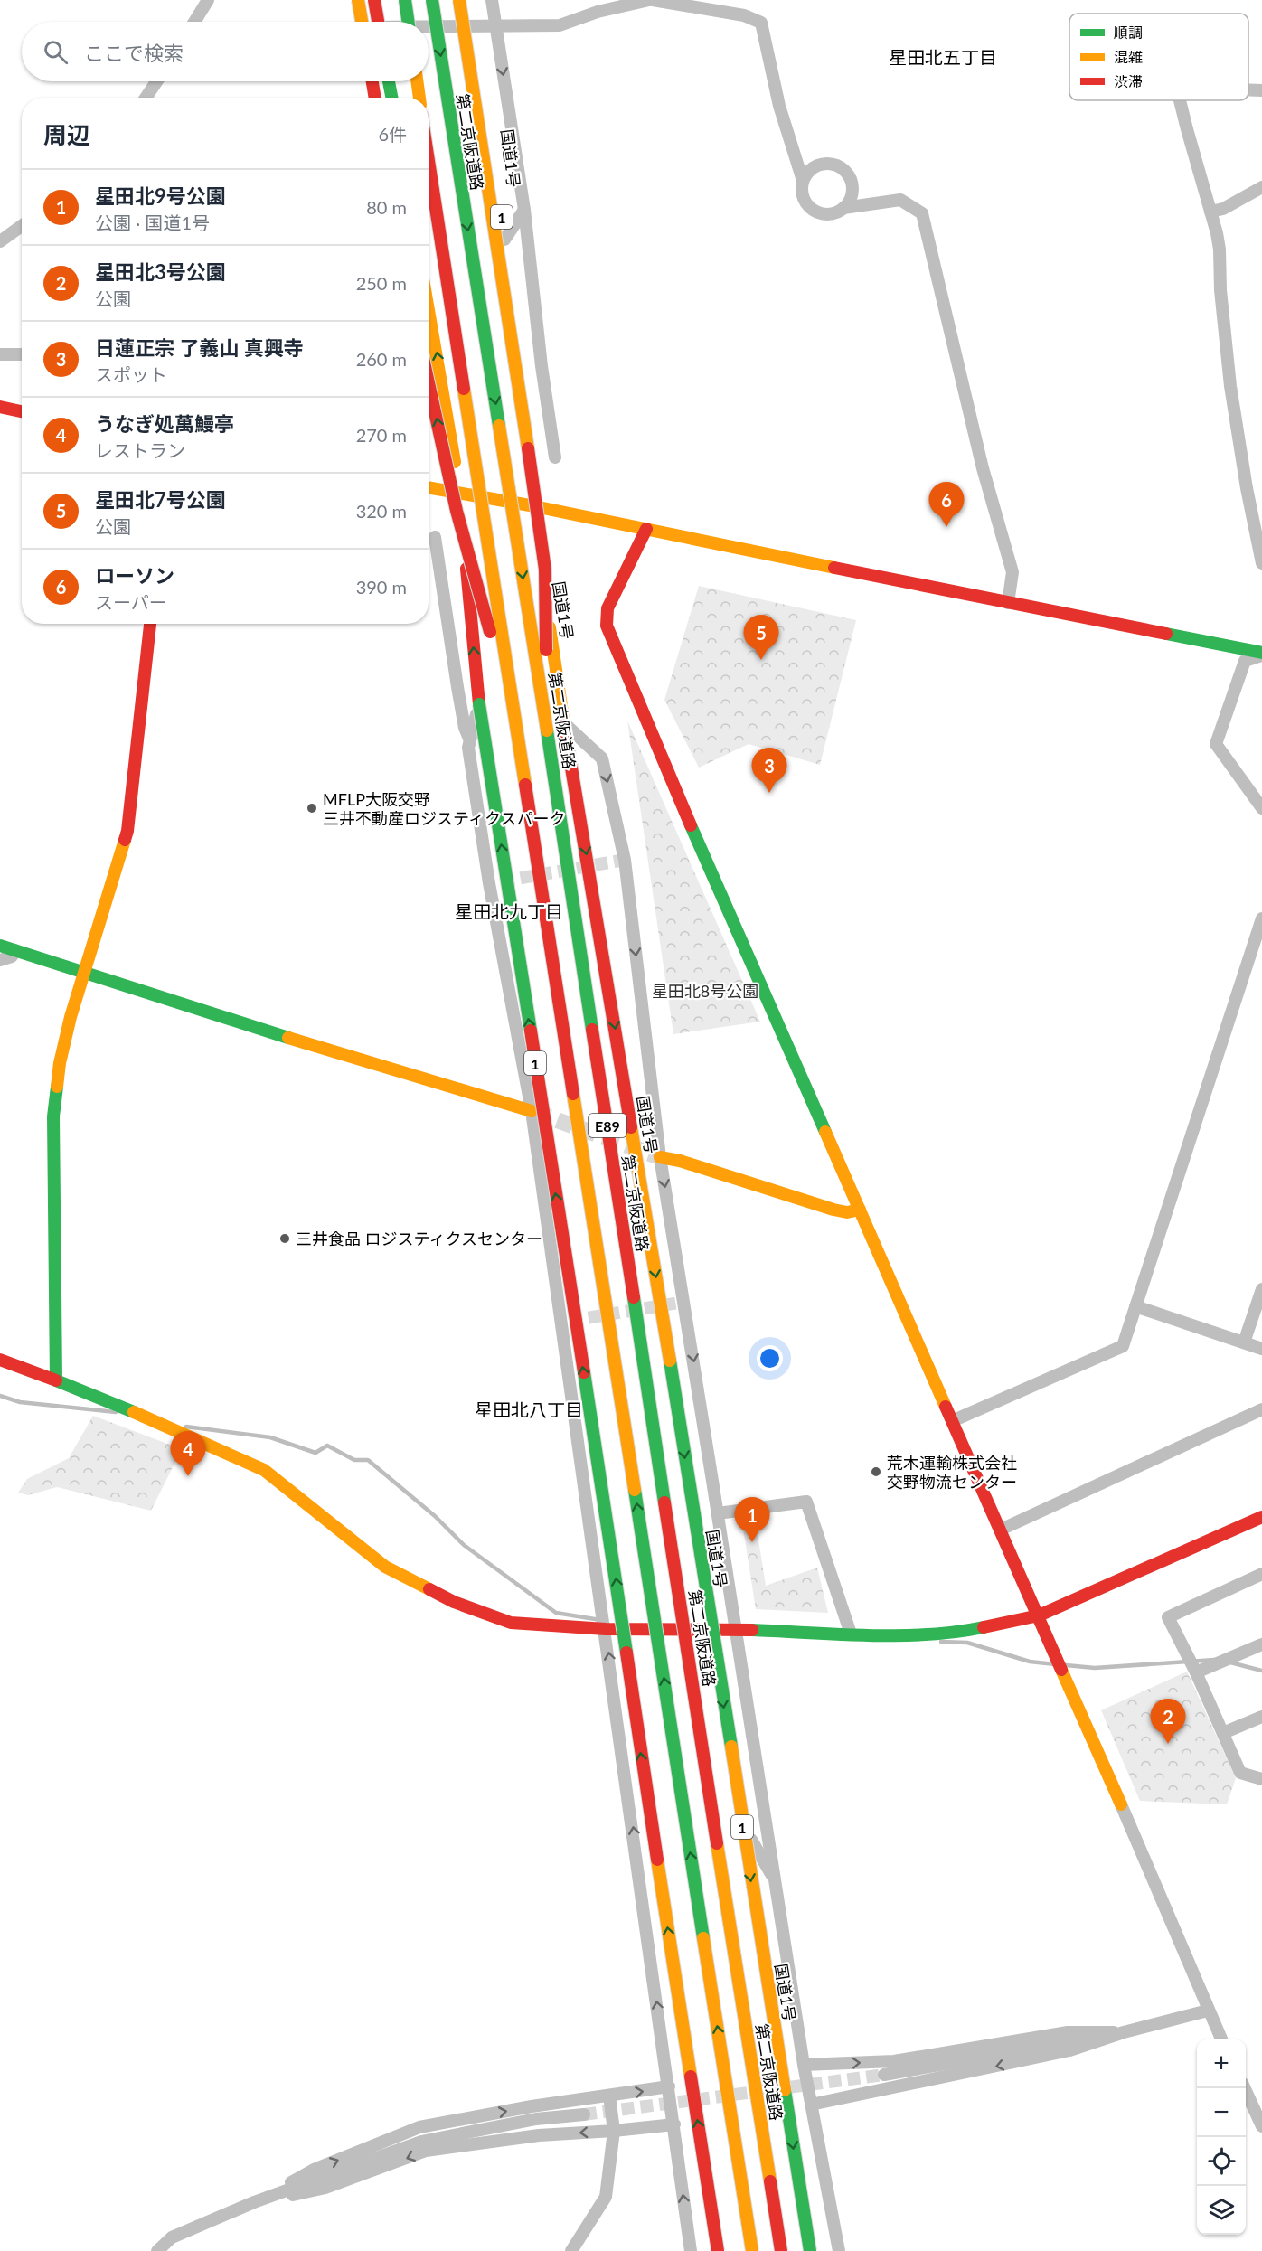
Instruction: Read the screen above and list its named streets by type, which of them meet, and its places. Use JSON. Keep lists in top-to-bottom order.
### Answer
{
  "streets": {
    "main road": [
      "第二京阪道路",
      "国道1号",
      "1",
      "E89"
    ]
  },
  "districts": ["星田北五丁目", "星田北九丁目", "星田北八丁目"],
  "parks": ["星田北8号公園"],
  "places": ["MFLP大阪交野 三井不動産ロジスティクスパーク", "三井食品 ロジスティクスセンター", "荒木運輸株式会社 交野物流センター"],
  "legend": ["順調", "混雑", "渋滞"],
  "page": {
    "search": "ここで検索",
    "heading": ["周辺", "6件"],
    "list": [
      {
        "mark": "1",
        "name": "星田北9号公園",
        "note": "公園 · 国道1号",
        "value": "80 m"
      },
      {
        "mark": "2",
        "name": "星田北3号公園",
        "note": "公園",
        "value": "250 m"
      },
      {
        "mark": "3",
        "name": "日蓮正宗 了義山 真興寺",
        "note": "スポット",
        "value": "260 m"
      },
      {
        "mark": "4",
        "name": "うなぎ処萬鰻亭",
        "note": "レストラン",
        "value": "270 m"
      },
      {
        "mark": "5",
        "name": "星田北7号公園",
        "note": "公園",
        "value": "320 m"
      },
      {
        "mark": "6",
        "name": "ローソン",
        "note": "スーパー",
        "value": "390 m"
      }
    ],
    "pins": [
      "6",
      "5",
      "3",
      "4",
      "1",
      "2"
    ],
    "map_buttons": ["+", "−"]
  }
}
